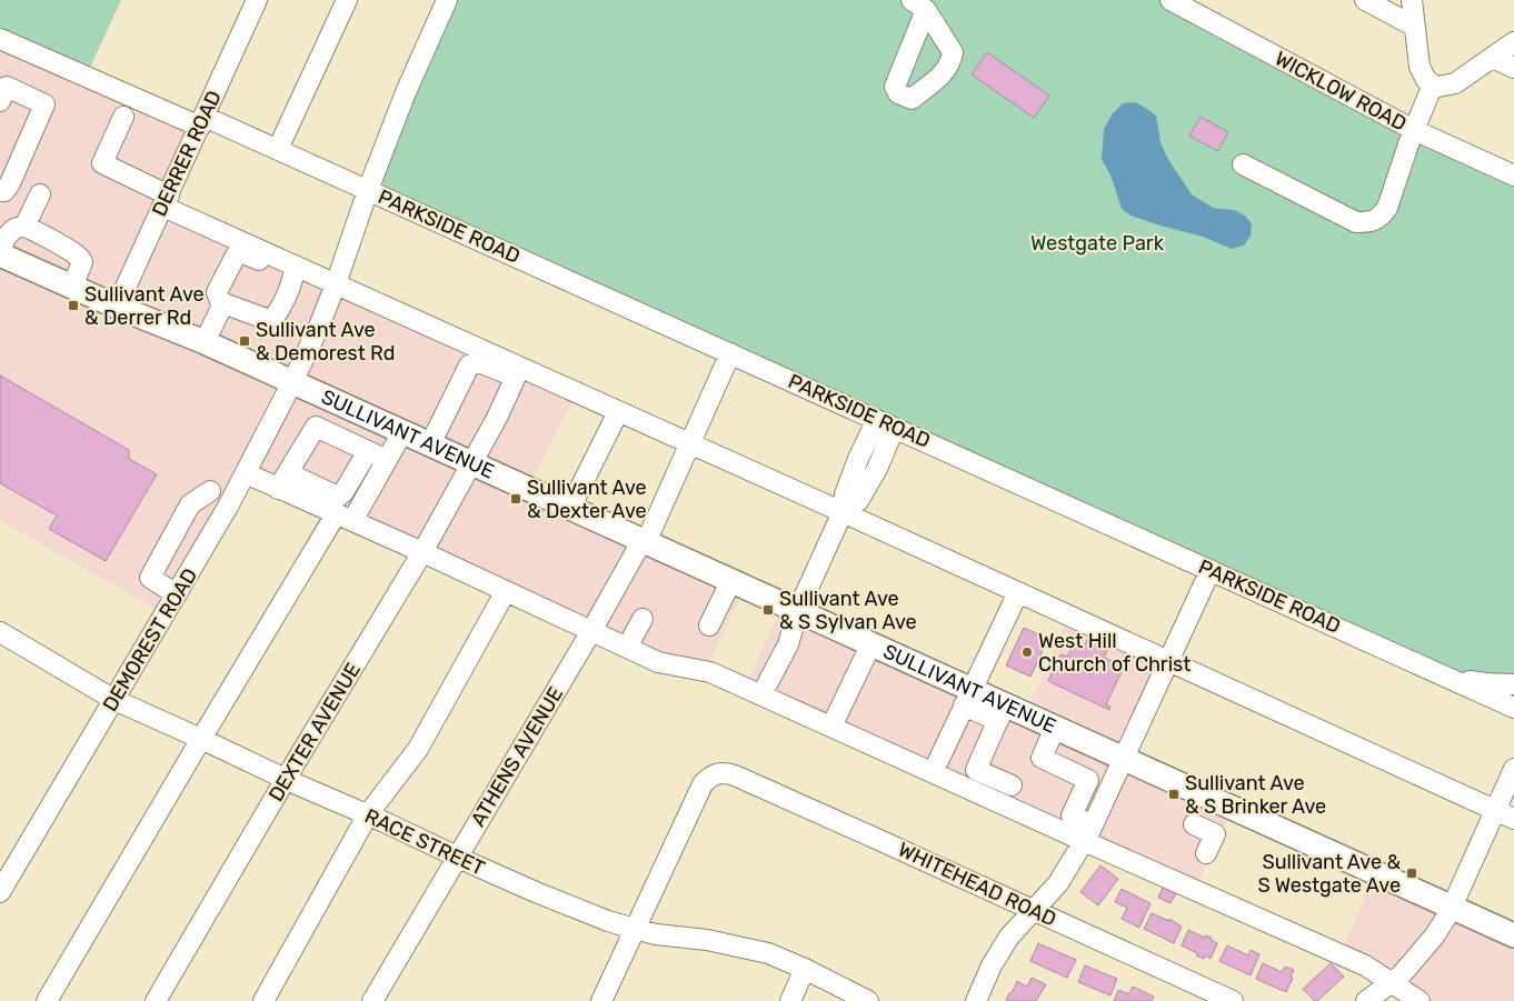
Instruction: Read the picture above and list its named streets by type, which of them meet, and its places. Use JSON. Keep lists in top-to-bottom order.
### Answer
{
  "streets": {
    "main road": ["SULLIVANT AVENUE"],
    "street": [
      "WICKLOW ROAD",
      "DERRER ROAD",
      "PARKSIDE ROAD",
      "DEMOREST ROAD",
      "DEXTER AVENUE",
      "ATHENS AVENUE",
      "RACE STREET",
      "WHITEHEAD ROAD"
    ]
  },
  "crossings": [
    ["DERRER ROAD", "PARKSIDE ROAD"],
    ["DERRER ROAD", "SULLIVANT AVENUE"],
    ["PARKSIDE ROAD", "DEMOREST ROAD"],
    ["PARKSIDE ROAD", "ATHENS AVENUE"],
    ["SULLIVANT AVENUE", "DEMOREST ROAD"],
    ["SULLIVANT AVENUE", "DEXTER AVENUE"],
    ["SULLIVANT AVENUE", "ATHENS AVENUE"],
    ["DEMOREST ROAD", "RACE STREET"],
    ["DEXTER AVENUE", "RACE STREET"],
    ["ATHENS AVENUE", "RACE STREET"],
    ["RACE STREET", "WHITEHEAD ROAD"]
  ],
  "parks": ["Westgate Park"],
  "places": {
    "transit": [
      "Sullivant Ave & Derrer Rd",
      "Sullivant Ave & Demorest Rd",
      "Sullivant Ave & Dexter Ave",
      "Sullivant Ave & S Sylvan Ave",
      "Sullivant Ave & S Brinker Ave",
      "Sullivant Ave & S Westgate Ave"
    ],
    "other": ["West Hill Church of Christ"]
  }
}
